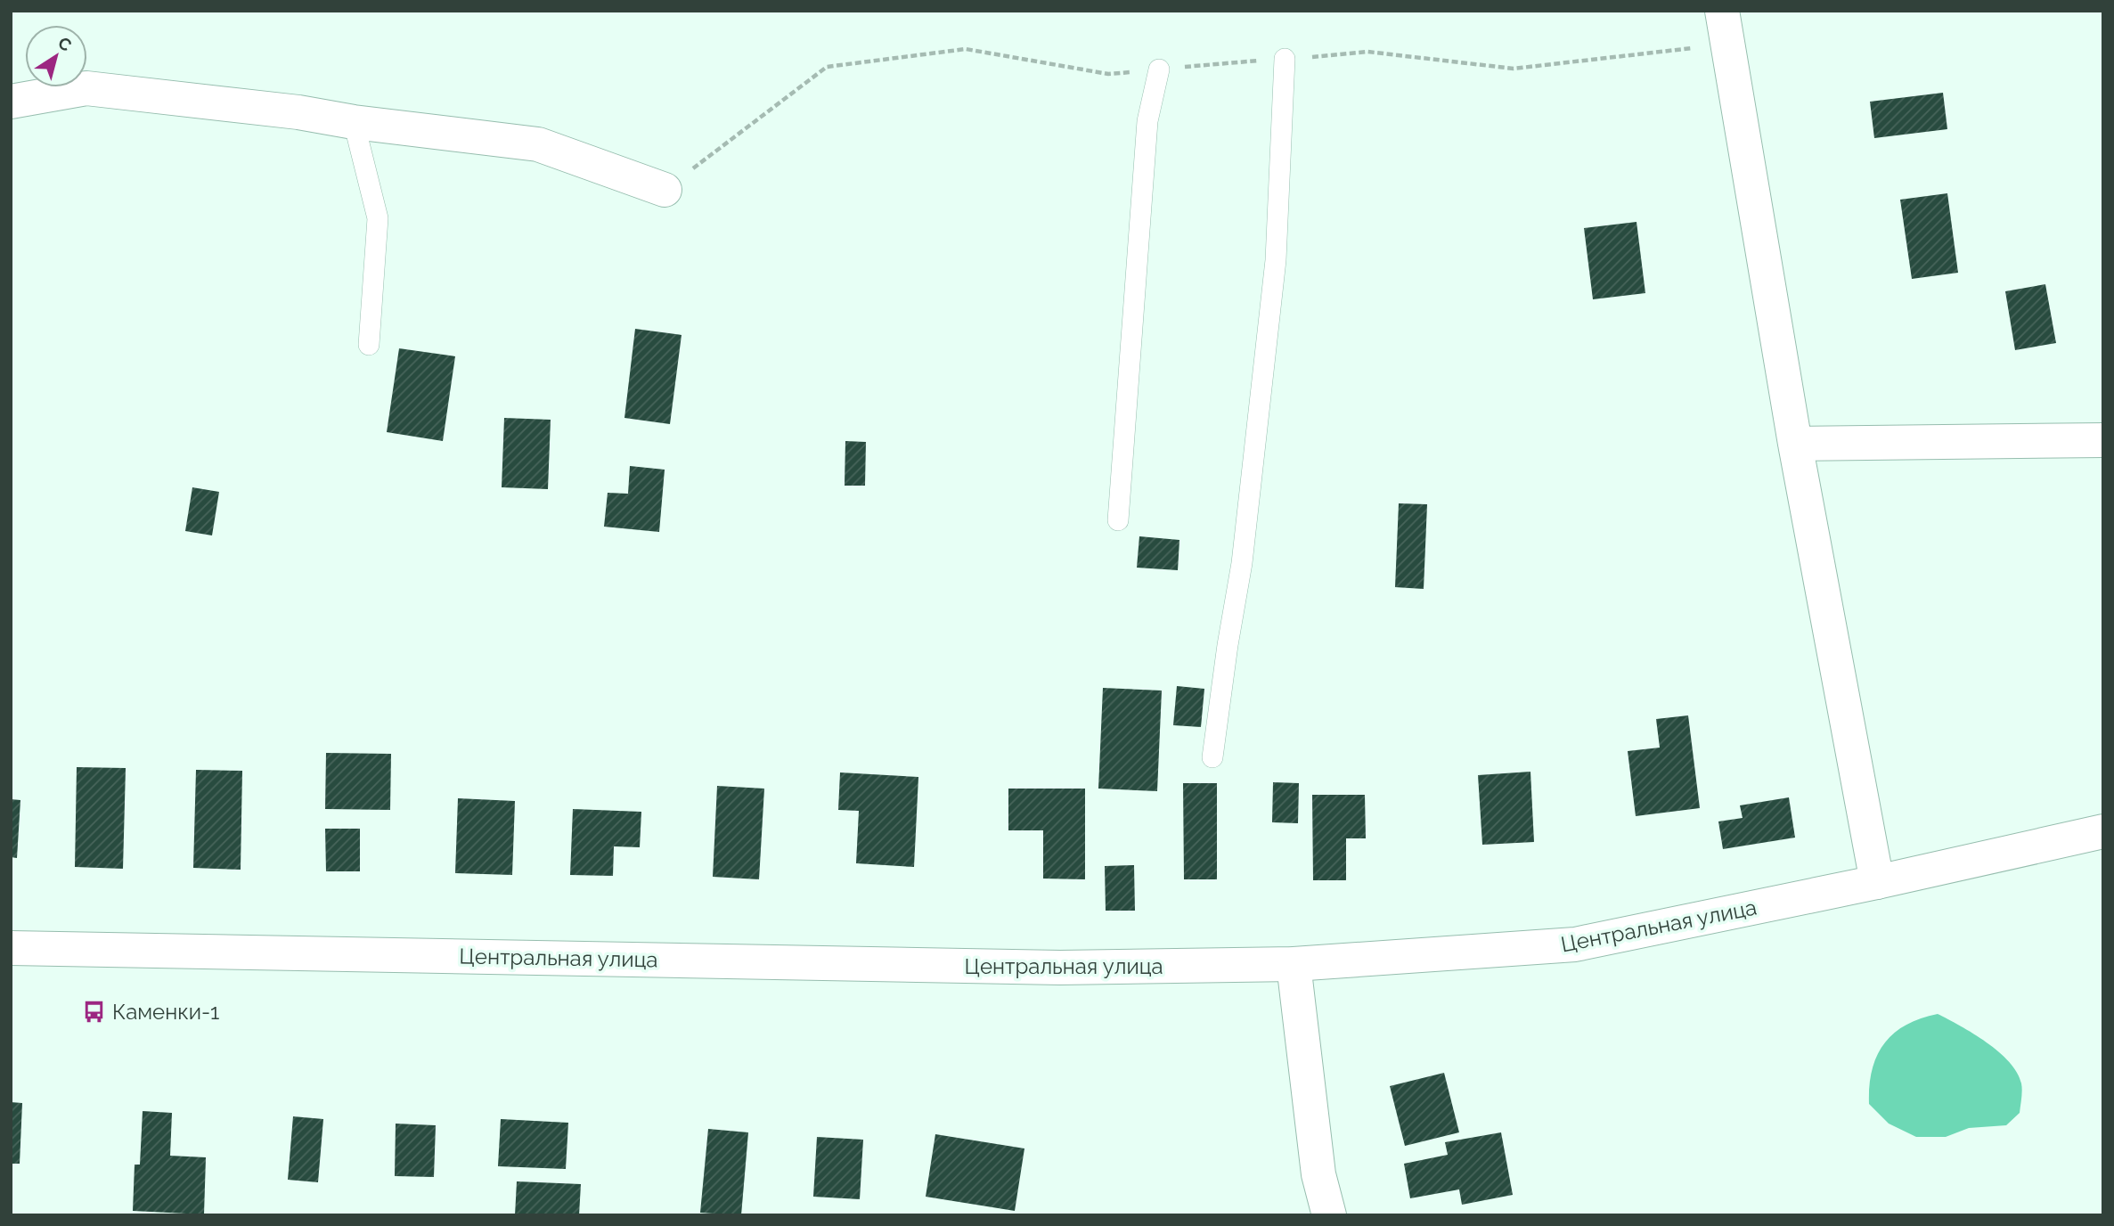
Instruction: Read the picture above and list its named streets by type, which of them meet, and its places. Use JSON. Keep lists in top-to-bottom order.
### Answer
{
  "streets": {
    "street": ["Центральная улица"]
  },
  "places": {
    "bus stop": ["Каменки-1"]
  },
  "north": "top right"
}
